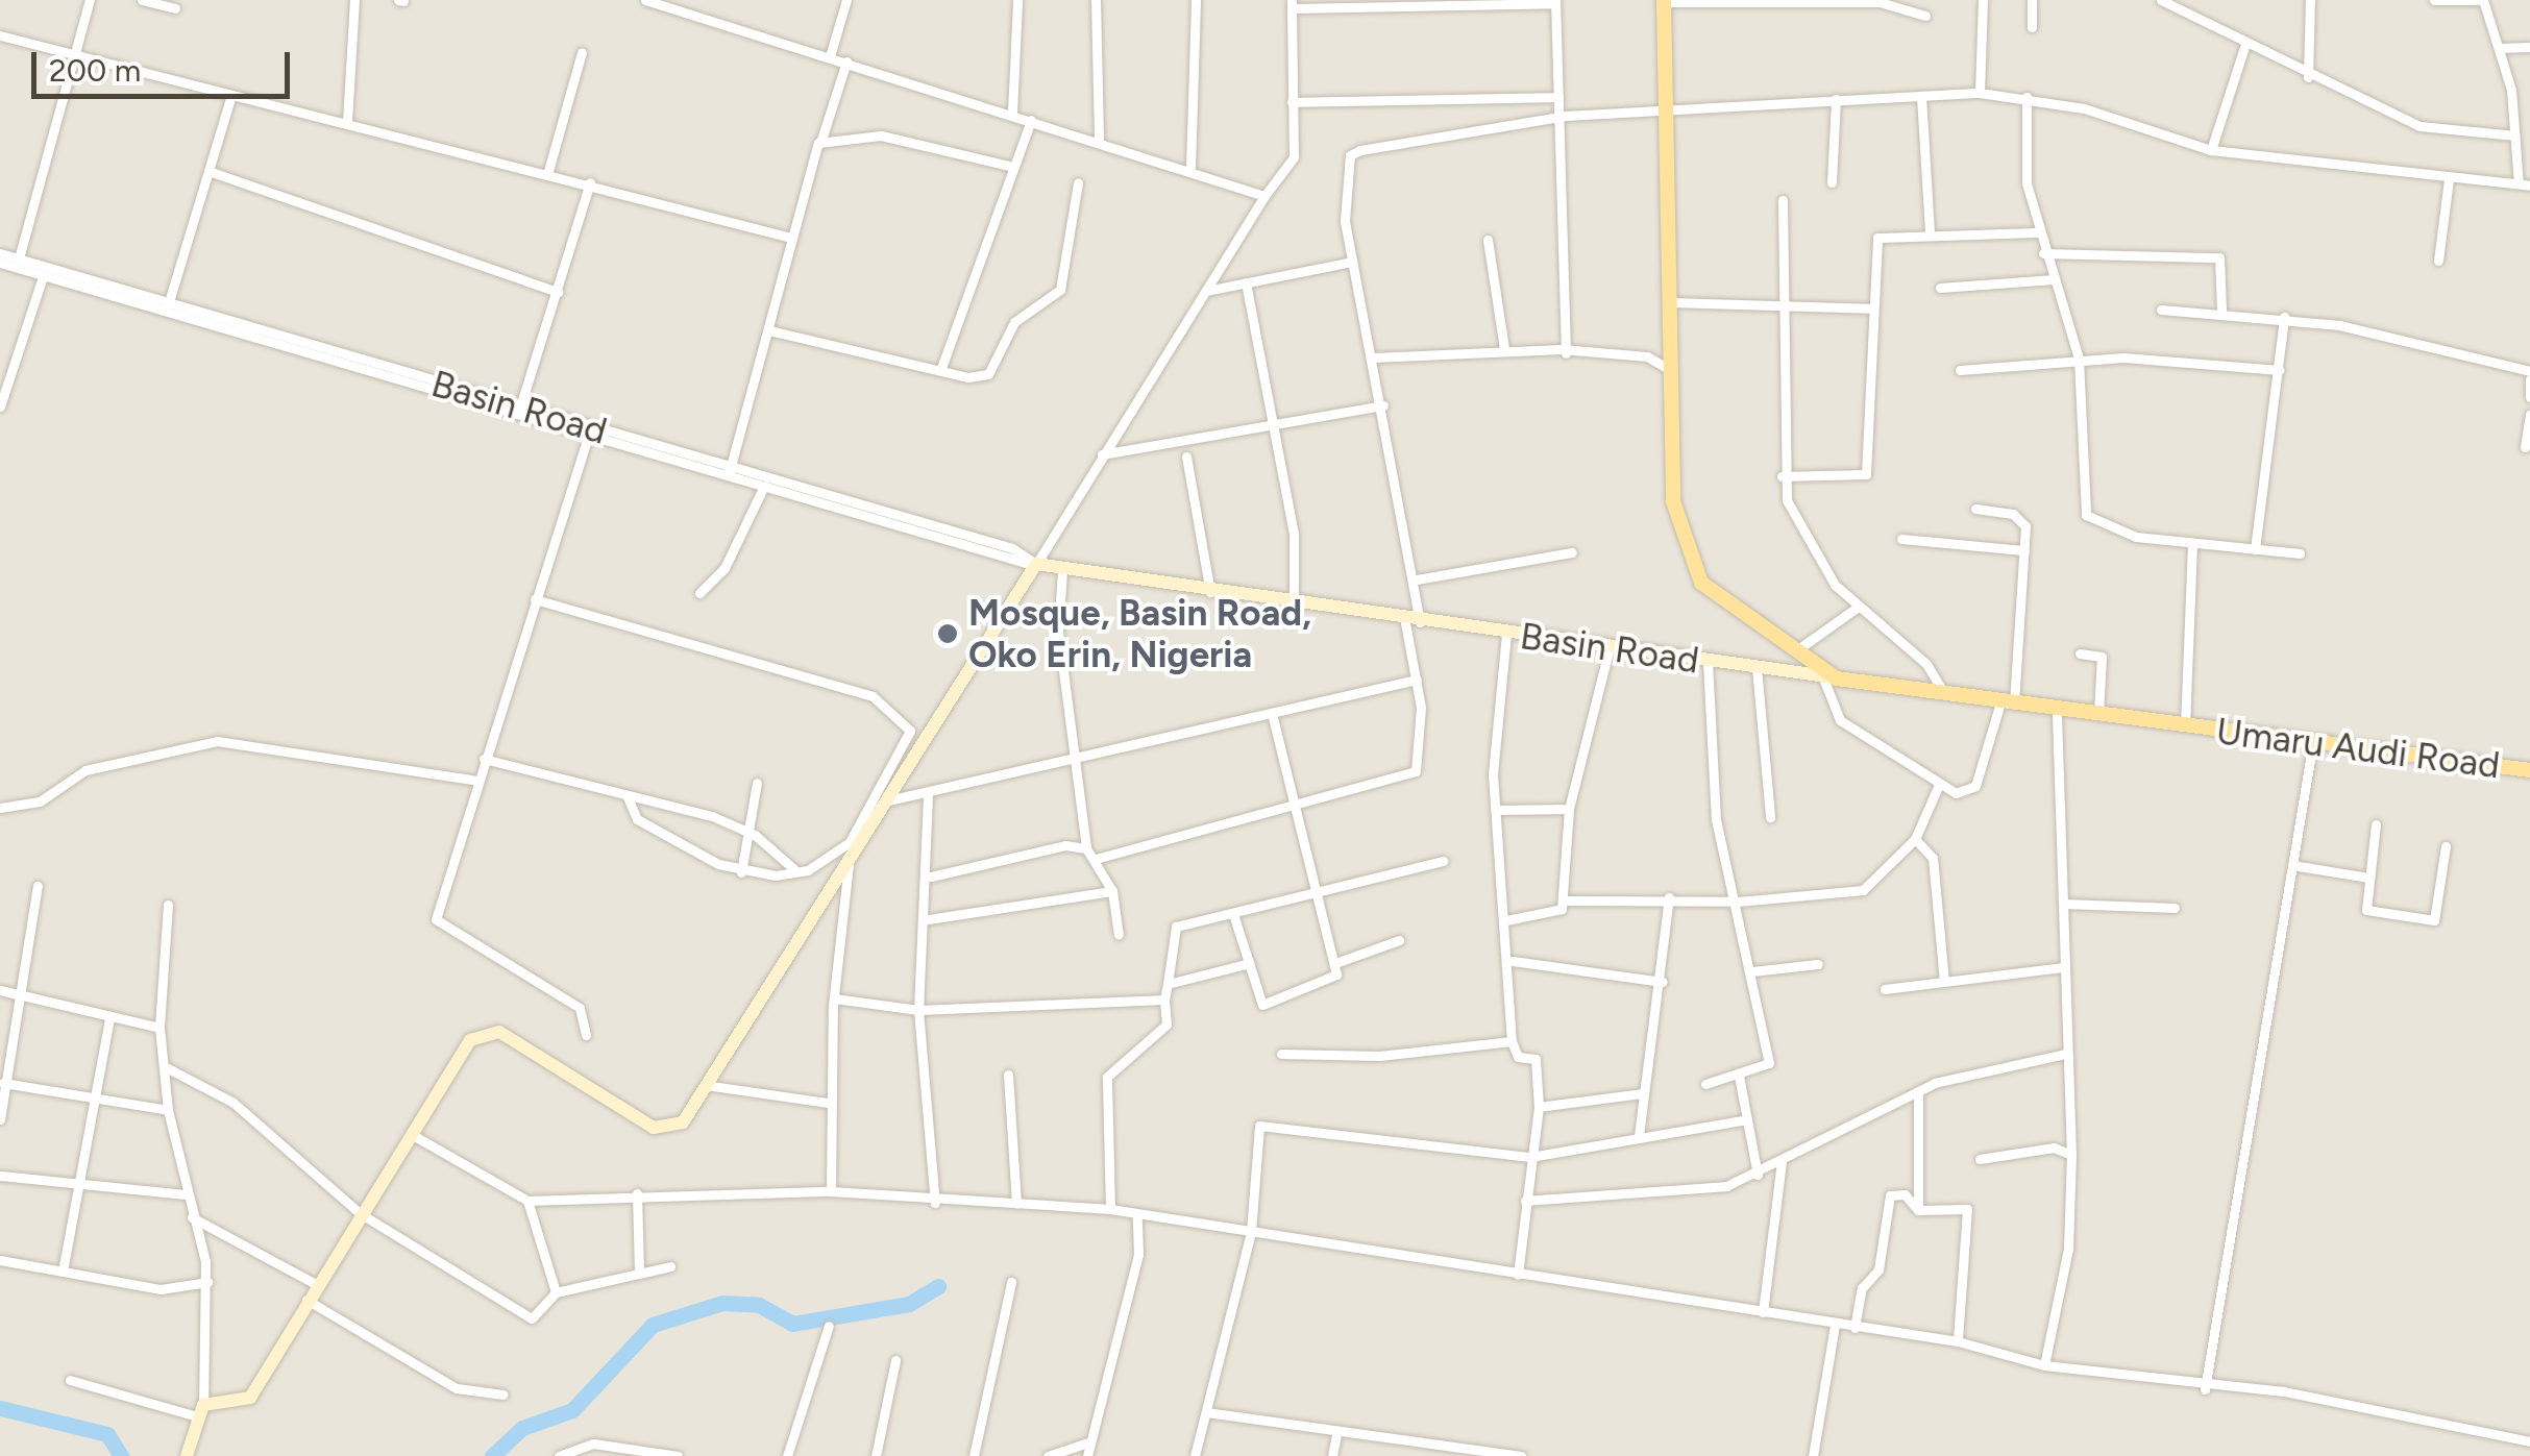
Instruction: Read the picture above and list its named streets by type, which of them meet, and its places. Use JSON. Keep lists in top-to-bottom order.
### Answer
{
  "streets": {
    "main road": ["Basin Road", "Umaru Audi Road"]
  },
  "crossings": [
    ["Basin Road", "Umaru Audi Road"]
  ],
  "places": ["Mosque, Basin Road, Oko Erin, Nigeria"],
  "scale_bar": "200 m"
}
